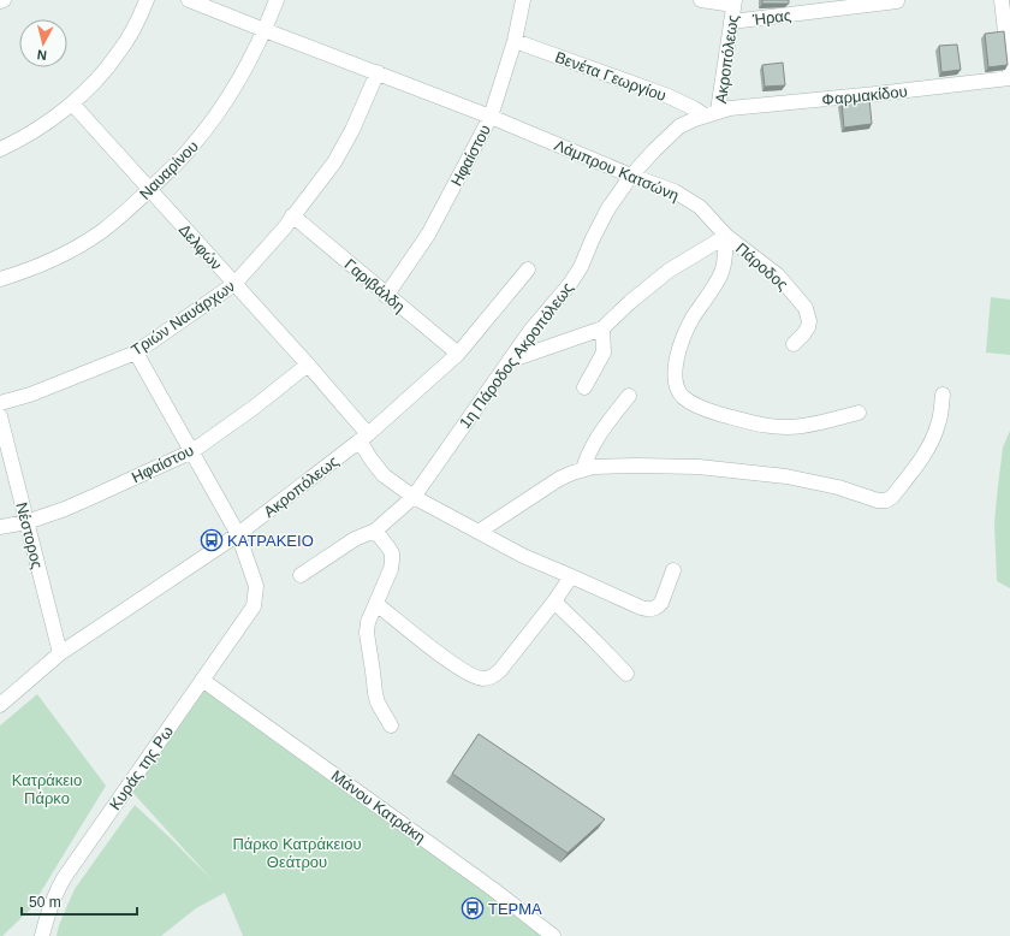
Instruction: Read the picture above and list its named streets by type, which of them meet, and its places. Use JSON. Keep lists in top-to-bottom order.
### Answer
{
  "streets": {
    "street": [
      "Ήρας",
      "Ακροπόλεως",
      "Βενέτα Γεωργίου",
      "Φαρμακίδου",
      "Ηφαίστου",
      "Ναυαρίνου",
      "Λάμπρου Κατσώνη",
      "Δελφών",
      "Πάροδος",
      "Γαριβάλδη",
      "Τριών Ναυάρχων",
      "1η Πάροδος Ακροπόλεως",
      "Νέστορος",
      "Κυράς της Ρω",
      "Μάνου Κατράκη"
    ]
  },
  "crossings": [
    ["Ήρας", "Ακροπόλεως"],
    ["Ακροπόλεως", "Βενέτα Γεωργίου"],
    ["Ακροπόλεως", "Φαρμακίδου"],
    ["Ακροπόλεως", "Λάμπρου Κατσώνη"],
    ["Ακροπόλεως", "Δελφών"],
    ["Ακροπόλεως", "Γαριβάλδη"],
    ["Ακροπόλεως", "1η Πάροδος Ακροπόλεως"],
    ["Ακροπόλεως", "Νέστορος"],
    ["Ακροπόλεως", "Κυράς της Ρω"],
    ["Βενέτα Γεωργίου", "Φαρμακίδου"],
    ["Βενέτα Γεωργίου", "Ηφαίστου"],
    ["Ηφαίστου", "Λάμπρου Κατσώνη"],
    ["Ηφαίστου", "Δελφών"],
    ["Ηφαίστου", "Γαριβάλδη"],
    ["Ηφαίστου", "Νέστορος"],
    ["Ναυαρίνου", "Λάμπρου Κατσώνη"],
    ["Ναυαρίνου", "Δελφών"],
    ["Λάμπρου Κατσώνη", "Πάροδος"],
    ["Λάμπρου Κατσώνη", "Τριών Ναυάρχων"],
    ["Δελφών", "Τριών Ναυάρχων"],
    ["Δελφών", "1η Πάροδος Ακροπόλεως"],
    ["Γαριβάλδη", "Τριών Ναυάρχων"],
    ["Κυράς της Ρω", "Μάνου Κατράκη"]
  ],
  "parks": ["Κατράκειο Πάρκο", "Πάρκο Κατράκειου Θεάτρου"],
  "places": {
    "bus stop": ["ΚΑΤΡΑΚΕΙΟ", "ΤΕΡΜΑ"]
  },
  "scale_bar": "50 m",
  "north": "bottom"
}
